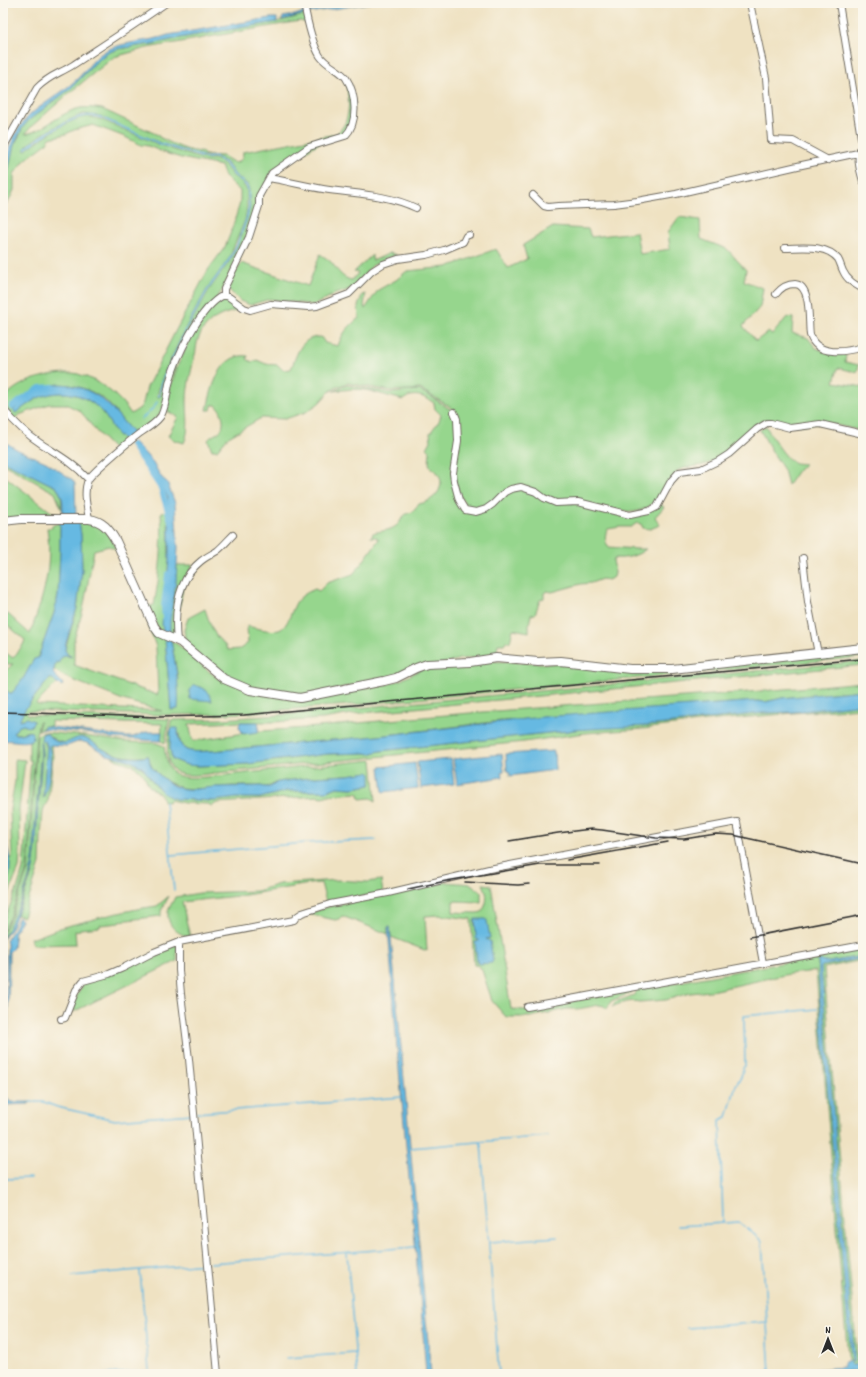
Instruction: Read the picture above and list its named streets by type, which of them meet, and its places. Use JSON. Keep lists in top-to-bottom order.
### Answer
{
  "north": "top"
}
